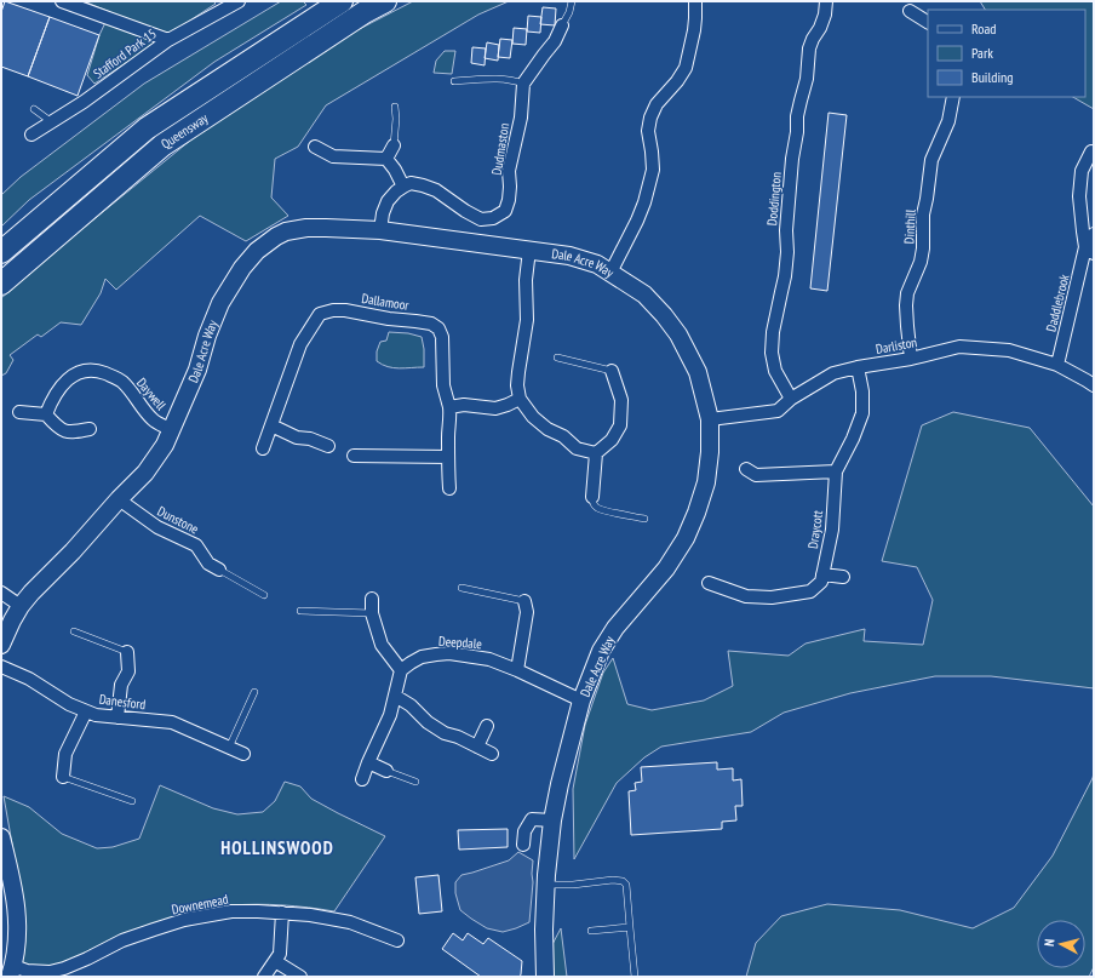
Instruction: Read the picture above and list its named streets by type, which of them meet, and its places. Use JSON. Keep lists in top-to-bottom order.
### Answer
{
  "streets": {
    "highway": ["Queensway"],
    "street": [
      "Stafford Park 15",
      "Dudmaston",
      "Doddington",
      "Dinthill",
      "Dale Acre Way",
      "Dallamoor",
      "Daddlebrook",
      "Darliston",
      "Daywell",
      "Dunstone",
      "Draycott",
      "Deepdale",
      "Danesford",
      "Downemead"
    ]
  },
  "crossings": [
    ["Doddington", "Darliston"],
    ["Dinthill", "Darliston"],
    ["Dale Acre Way", "Darliston"],
    ["Dale Acre Way", "Daywell"],
    ["Dale Acre Way", "Dunstone"],
    ["Dale Acre Way", "Deepdale"],
    ["Daddlebrook", "Darliston"],
    ["Darliston", "Draycott"]
  ],
  "districts": ["HOLLINSWOOD"],
  "legend": ["Road", "Park", "Building"],
  "north": "left"
}
